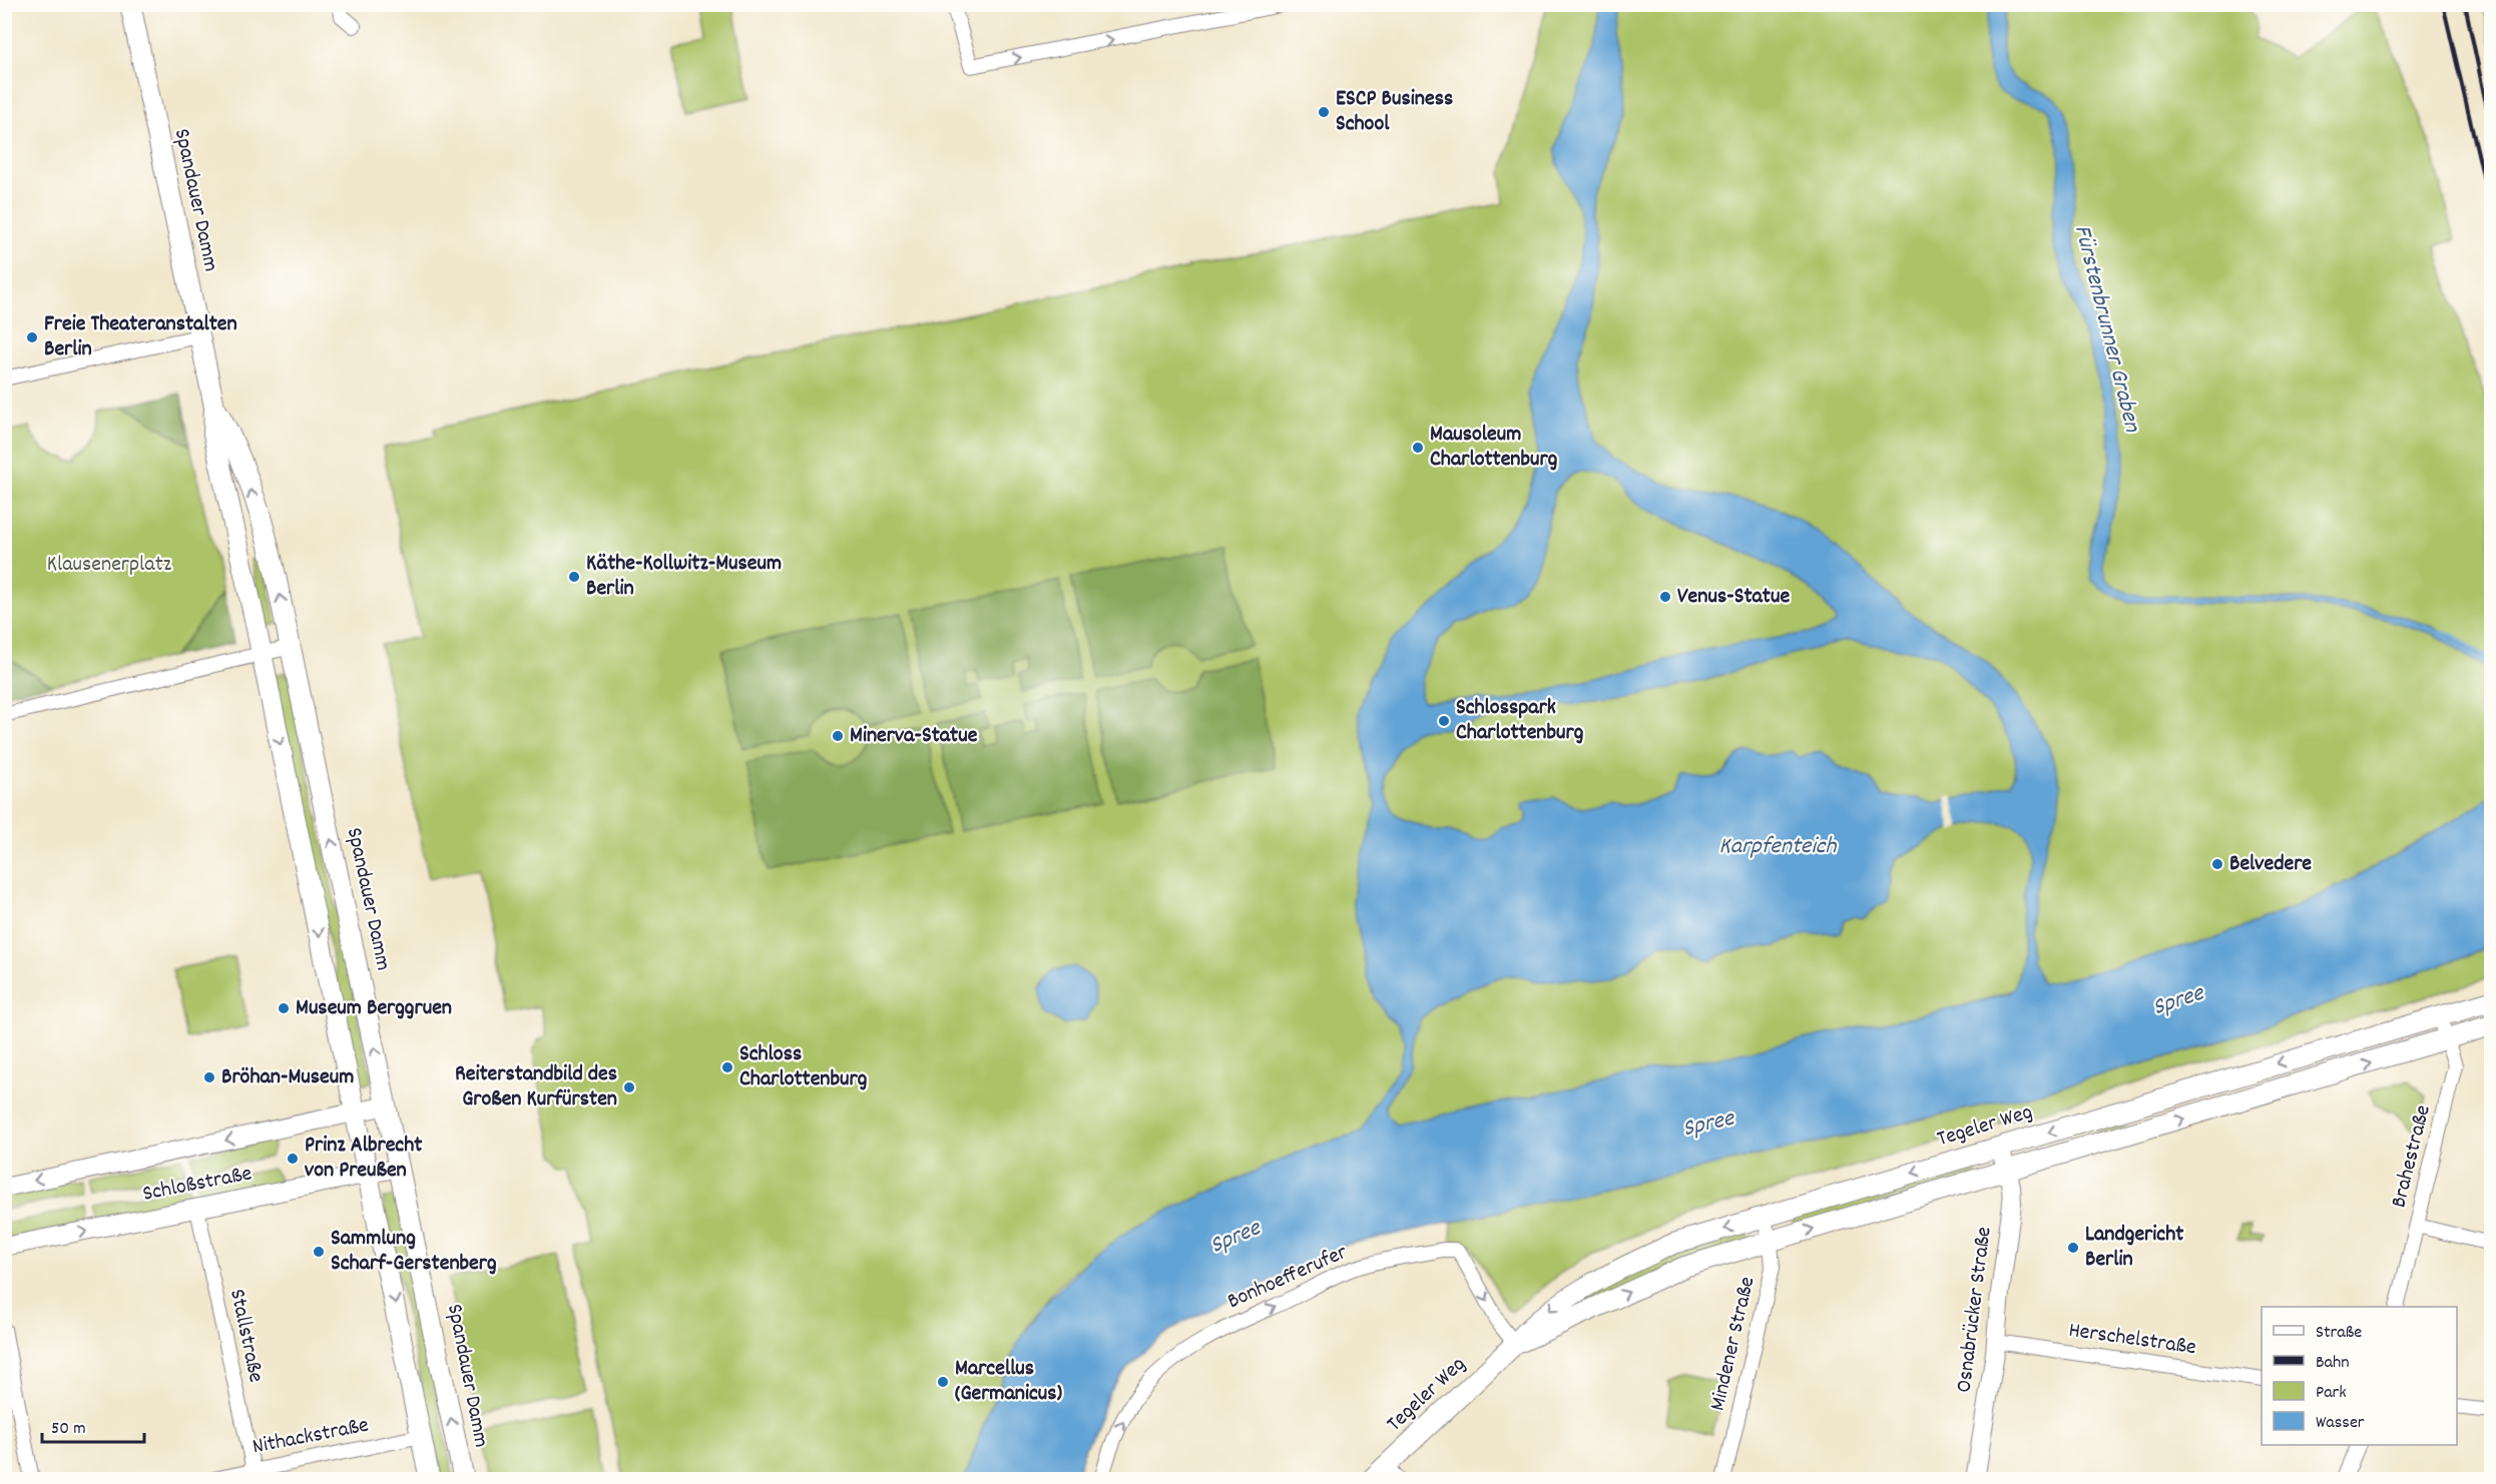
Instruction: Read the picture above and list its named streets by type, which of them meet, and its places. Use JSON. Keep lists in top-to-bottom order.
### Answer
{
  "streets": {
    "main road": ["Spandauer Damm", "Tegeler Weg"],
    "street": [
      "Brahestraße",
      "Schloßstraße",
      "Bonhoefferufer",
      "Osnabrücker Straße",
      "Stallstraße",
      "Herschelstraße",
      "Mindener Straße",
      "Nithackstraße"
    ]
  },
  "crossings": [
    ["Spandauer Damm", "Schloßstraße"],
    ["Spandauer Damm", "Nithackstraße"],
    ["Tegeler Weg", "Brahestraße"],
    ["Tegeler Weg", "Bonhoefferufer"],
    ["Tegeler Weg", "Osnabrücker Straße"],
    ["Tegeler Weg", "Mindener Straße"],
    ["Schloßstraße", "Stallstraße"],
    ["Osnabrücker Straße", "Herschelstraße"],
    ["Stallstraße", "Nithackstraße"]
  ],
  "water": ["Fürstenbrunner Graben", "Karpfenteich", "Spree"],
  "parks": ["Klausenerplatz"],
  "places": [
    "ESCP Business School",
    "Freie Theateranstalten Berlin",
    "Mausoleum Charlottenburg",
    "Käthe-Kollwitz-Museum Berlin",
    "Venus-Statue",
    "Schlosspark Charlottenburg",
    "Minerva-Statue",
    "Belvedere",
    "Museum Berggruen",
    "Schloss Charlottenburg",
    "Bröhan-Museum",
    "Reiterstandbild des Großen Kurfürsten",
    "Prinz Albrecht von Preußen",
    "Landgericht Berlin",
    "Sammlung Scharf-Gerstenberg",
    "Marcellus (Germanicus)"
  ],
  "legend": [
    "Straße",
    "Bahn",
    "Park",
    "Wasser"
  ],
  "scale_bar": "50 m"
}
